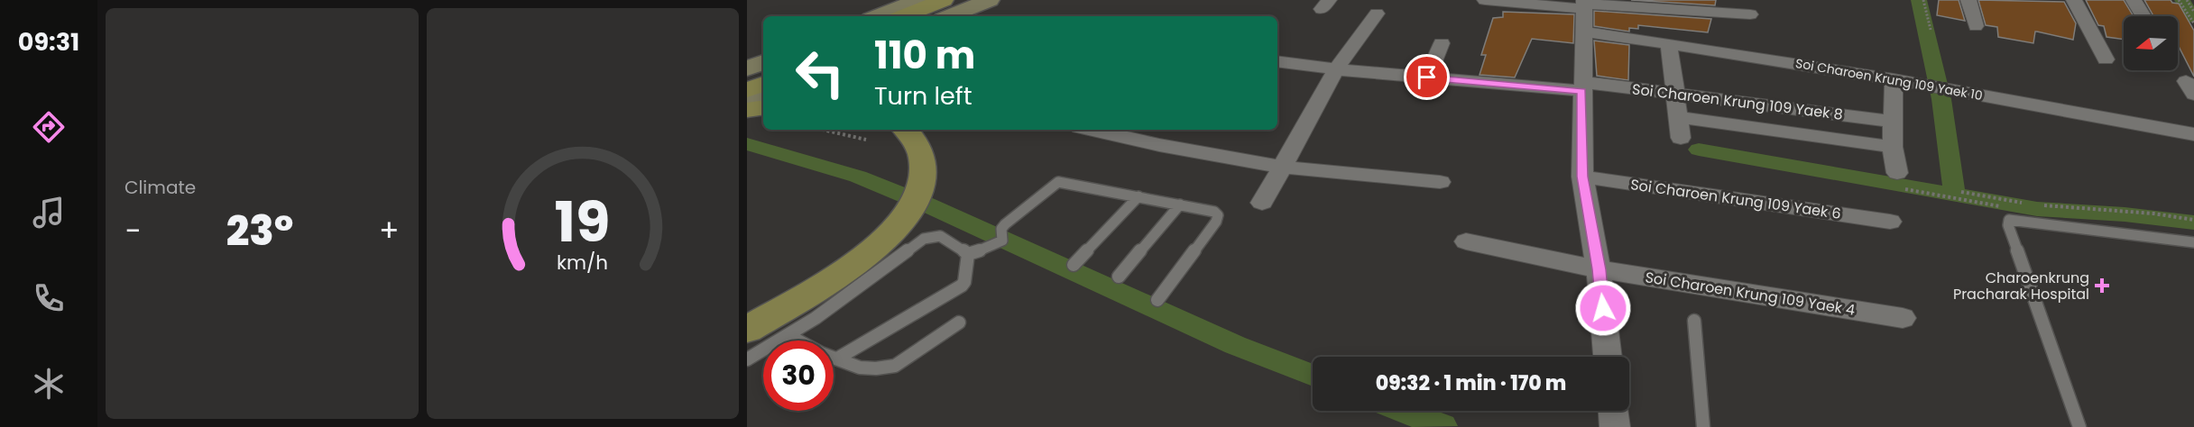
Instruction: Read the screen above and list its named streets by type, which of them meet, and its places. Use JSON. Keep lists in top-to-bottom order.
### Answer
{
  "streets": {
    "street": [
      "Soi Charoen Krung 109 Yaek 10",
      "Soi Charoen Krung 109 Yaek 8",
      "Soi Charoen Krung 109 Yaek 6",
      "Soi Charoen Krung 109 Yaek 4"
    ]
  },
  "places": {
    "health": ["Charoenkrung Pracharak Hospital"]
  },
  "north": "left",
  "page": {
    "tabs": "09:31",
    "tile": "Climate",
    "turn": ["110 m", "Turn left"],
    "heat": ["−", "23°", "+"],
    "limit": "30",
    "trip": "09:32 · 1 min · 170 m",
    "gauge": ["19", "km/h"]
  }
}
